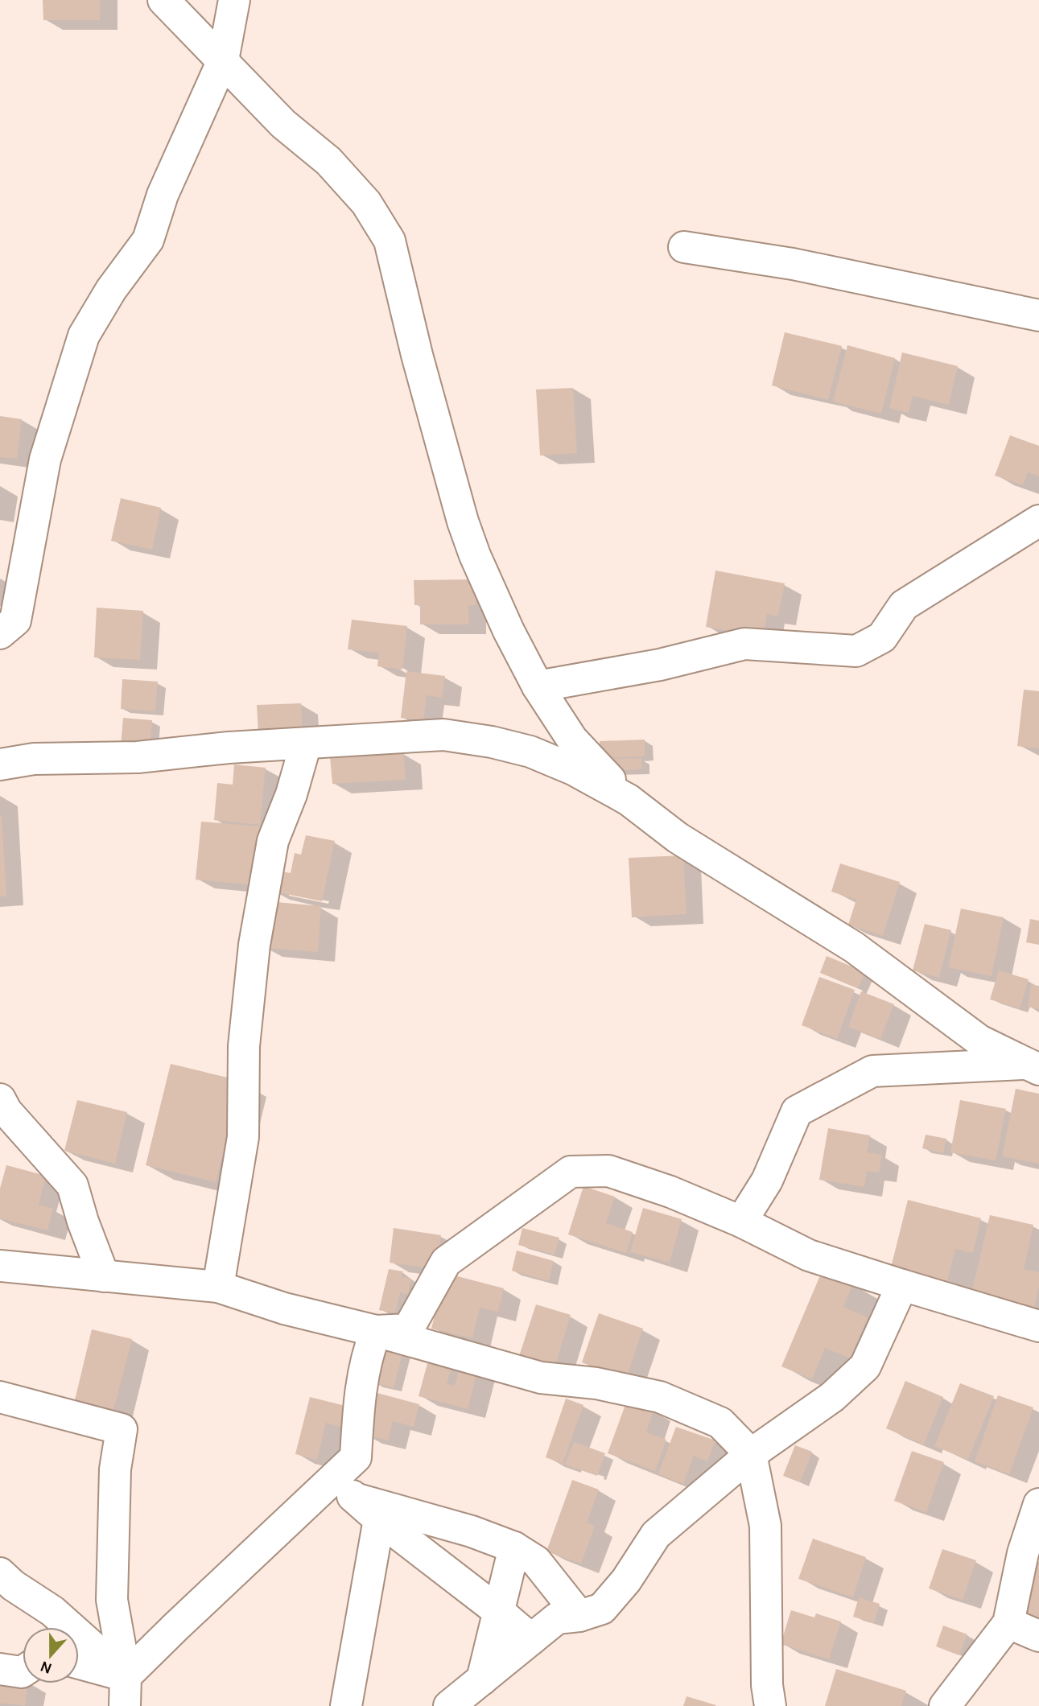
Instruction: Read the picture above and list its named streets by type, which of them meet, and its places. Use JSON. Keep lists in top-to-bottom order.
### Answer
{
  "north": "bottom"
}
